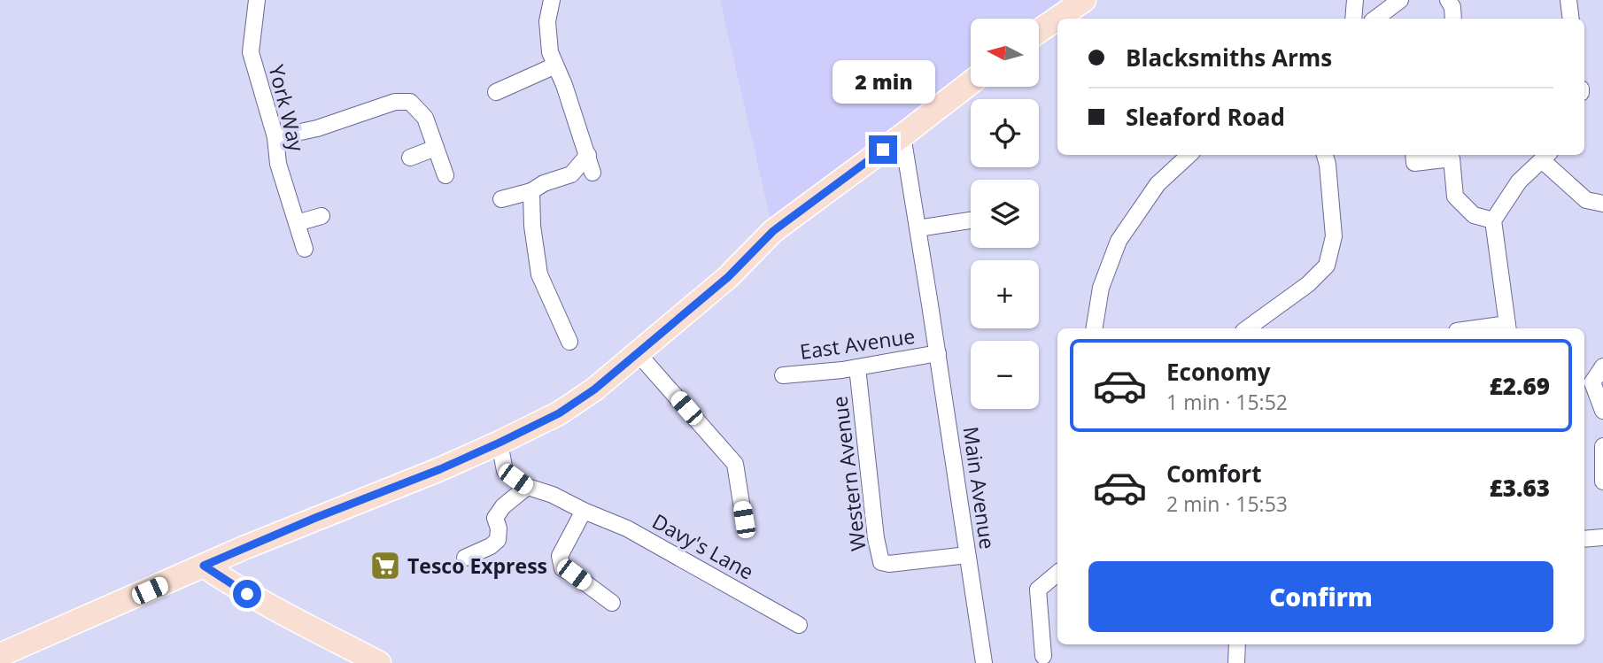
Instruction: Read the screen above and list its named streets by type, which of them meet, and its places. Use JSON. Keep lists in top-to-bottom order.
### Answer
{
  "streets": {
    "street": [
      "York Way",
      "East Avenue",
      "Western Avenue",
      "Main Avenue",
      "Davy's Lane"
    ]
  },
  "crossings": [
    ["East Avenue", "Western Avenue"],
    ["East Avenue", "Main Avenue"],
    ["Western Avenue", "Main Avenue"]
  ],
  "places": {
    "supermarket": ["Tesco Express"]
  },
  "north": "left",
  "page": {
    "map_buttons": ["+", "−"],
    "banner": ["Blacksmiths Arms", "Sleaford Road"],
    "bubble": "2 min",
    "list": [
      {
        "name": "Economy",
        "note": "1 min · 15:52",
        "value": "£2.69"
      },
      {
        "name": "Comfort",
        "note": "2 min · 15:53",
        "value": "£3.63"
      }
    ],
    "buttons": "Confirm"
  }
}
